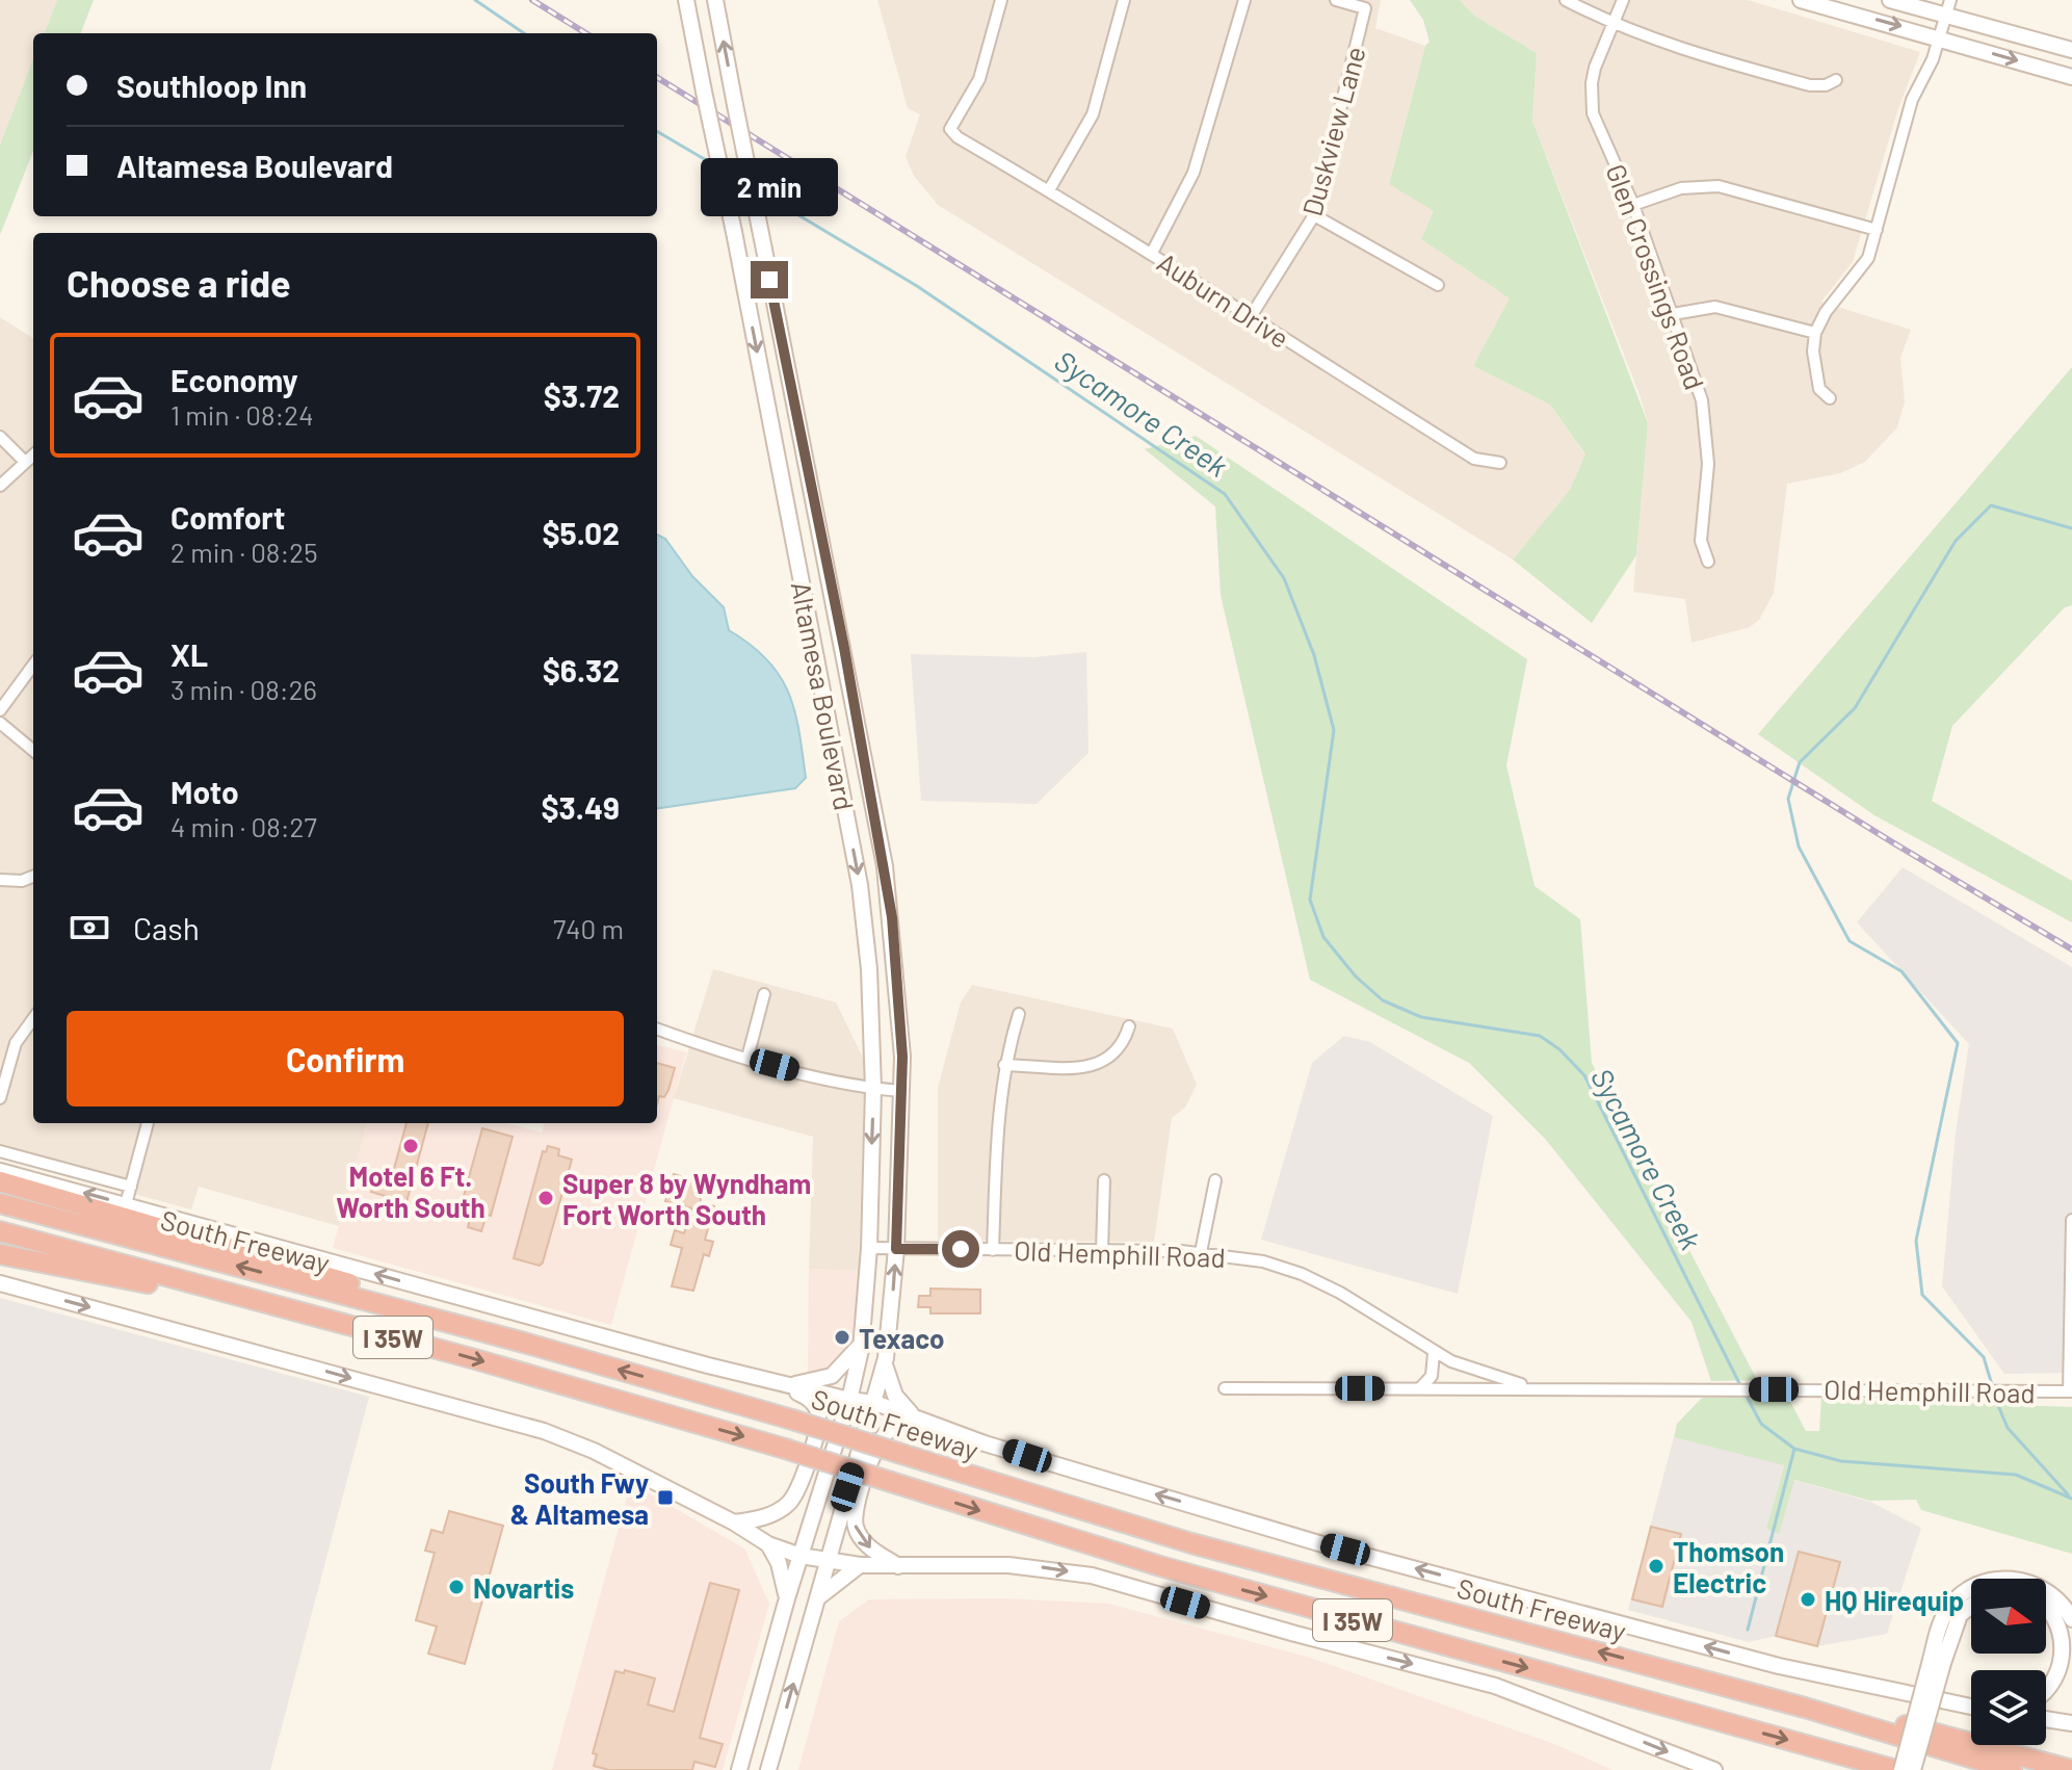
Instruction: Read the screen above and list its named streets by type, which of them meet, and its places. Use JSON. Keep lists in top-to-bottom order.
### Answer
{
  "streets": {
    "highway": ["South Freeway", "I 35W"],
    "main road": ["Altamesa Boulevard"],
    "street": [
      "Duskview Lane",
      "Glen Crossings Road",
      "Auburn Drive",
      "Old Hemphill Road"
    ]
  },
  "crossings": [
    ["Duskview Lane", "Auburn Drive"],
    ["Altamesa Boulevard", "South Freeway"],
    ["Altamesa Boulevard", "Old Hemphill Road"]
  ],
  "water": ["Sycamore Creek"],
  "places": {
    "other": [
      "Motel 6 Ft. Worth South",
      "Super 8 by Wyndham Fort Worth South",
      "Texaco",
      "Thomson Electric",
      "Novartis",
      "HQ Hirequip"
    ],
    "transit": ["South Fwy & Altamesa"]
  },
  "north": "right",
  "page": {
    "banner": ["Southloop Inn", "Altamesa Boulevard"],
    "bubble": "2 min",
    "heading": "Choose a ride",
    "list": [
      {
        "name": "Economy",
        "note": "1 min · 08:24",
        "value": "$3.72"
      },
      {
        "name": "Comfort",
        "note": "2 min · 08:25",
        "value": "$5.02"
      },
      {
        "name": "XL",
        "note": "3 min · 08:26",
        "value": "$6.32"
      },
      {
        "name": "Moto",
        "note": "4 min · 08:27",
        "value": "$3.49"
      }
    ],
    "pay": ["Cash", "740 m"],
    "buttons": "Confirm"
  }
}
